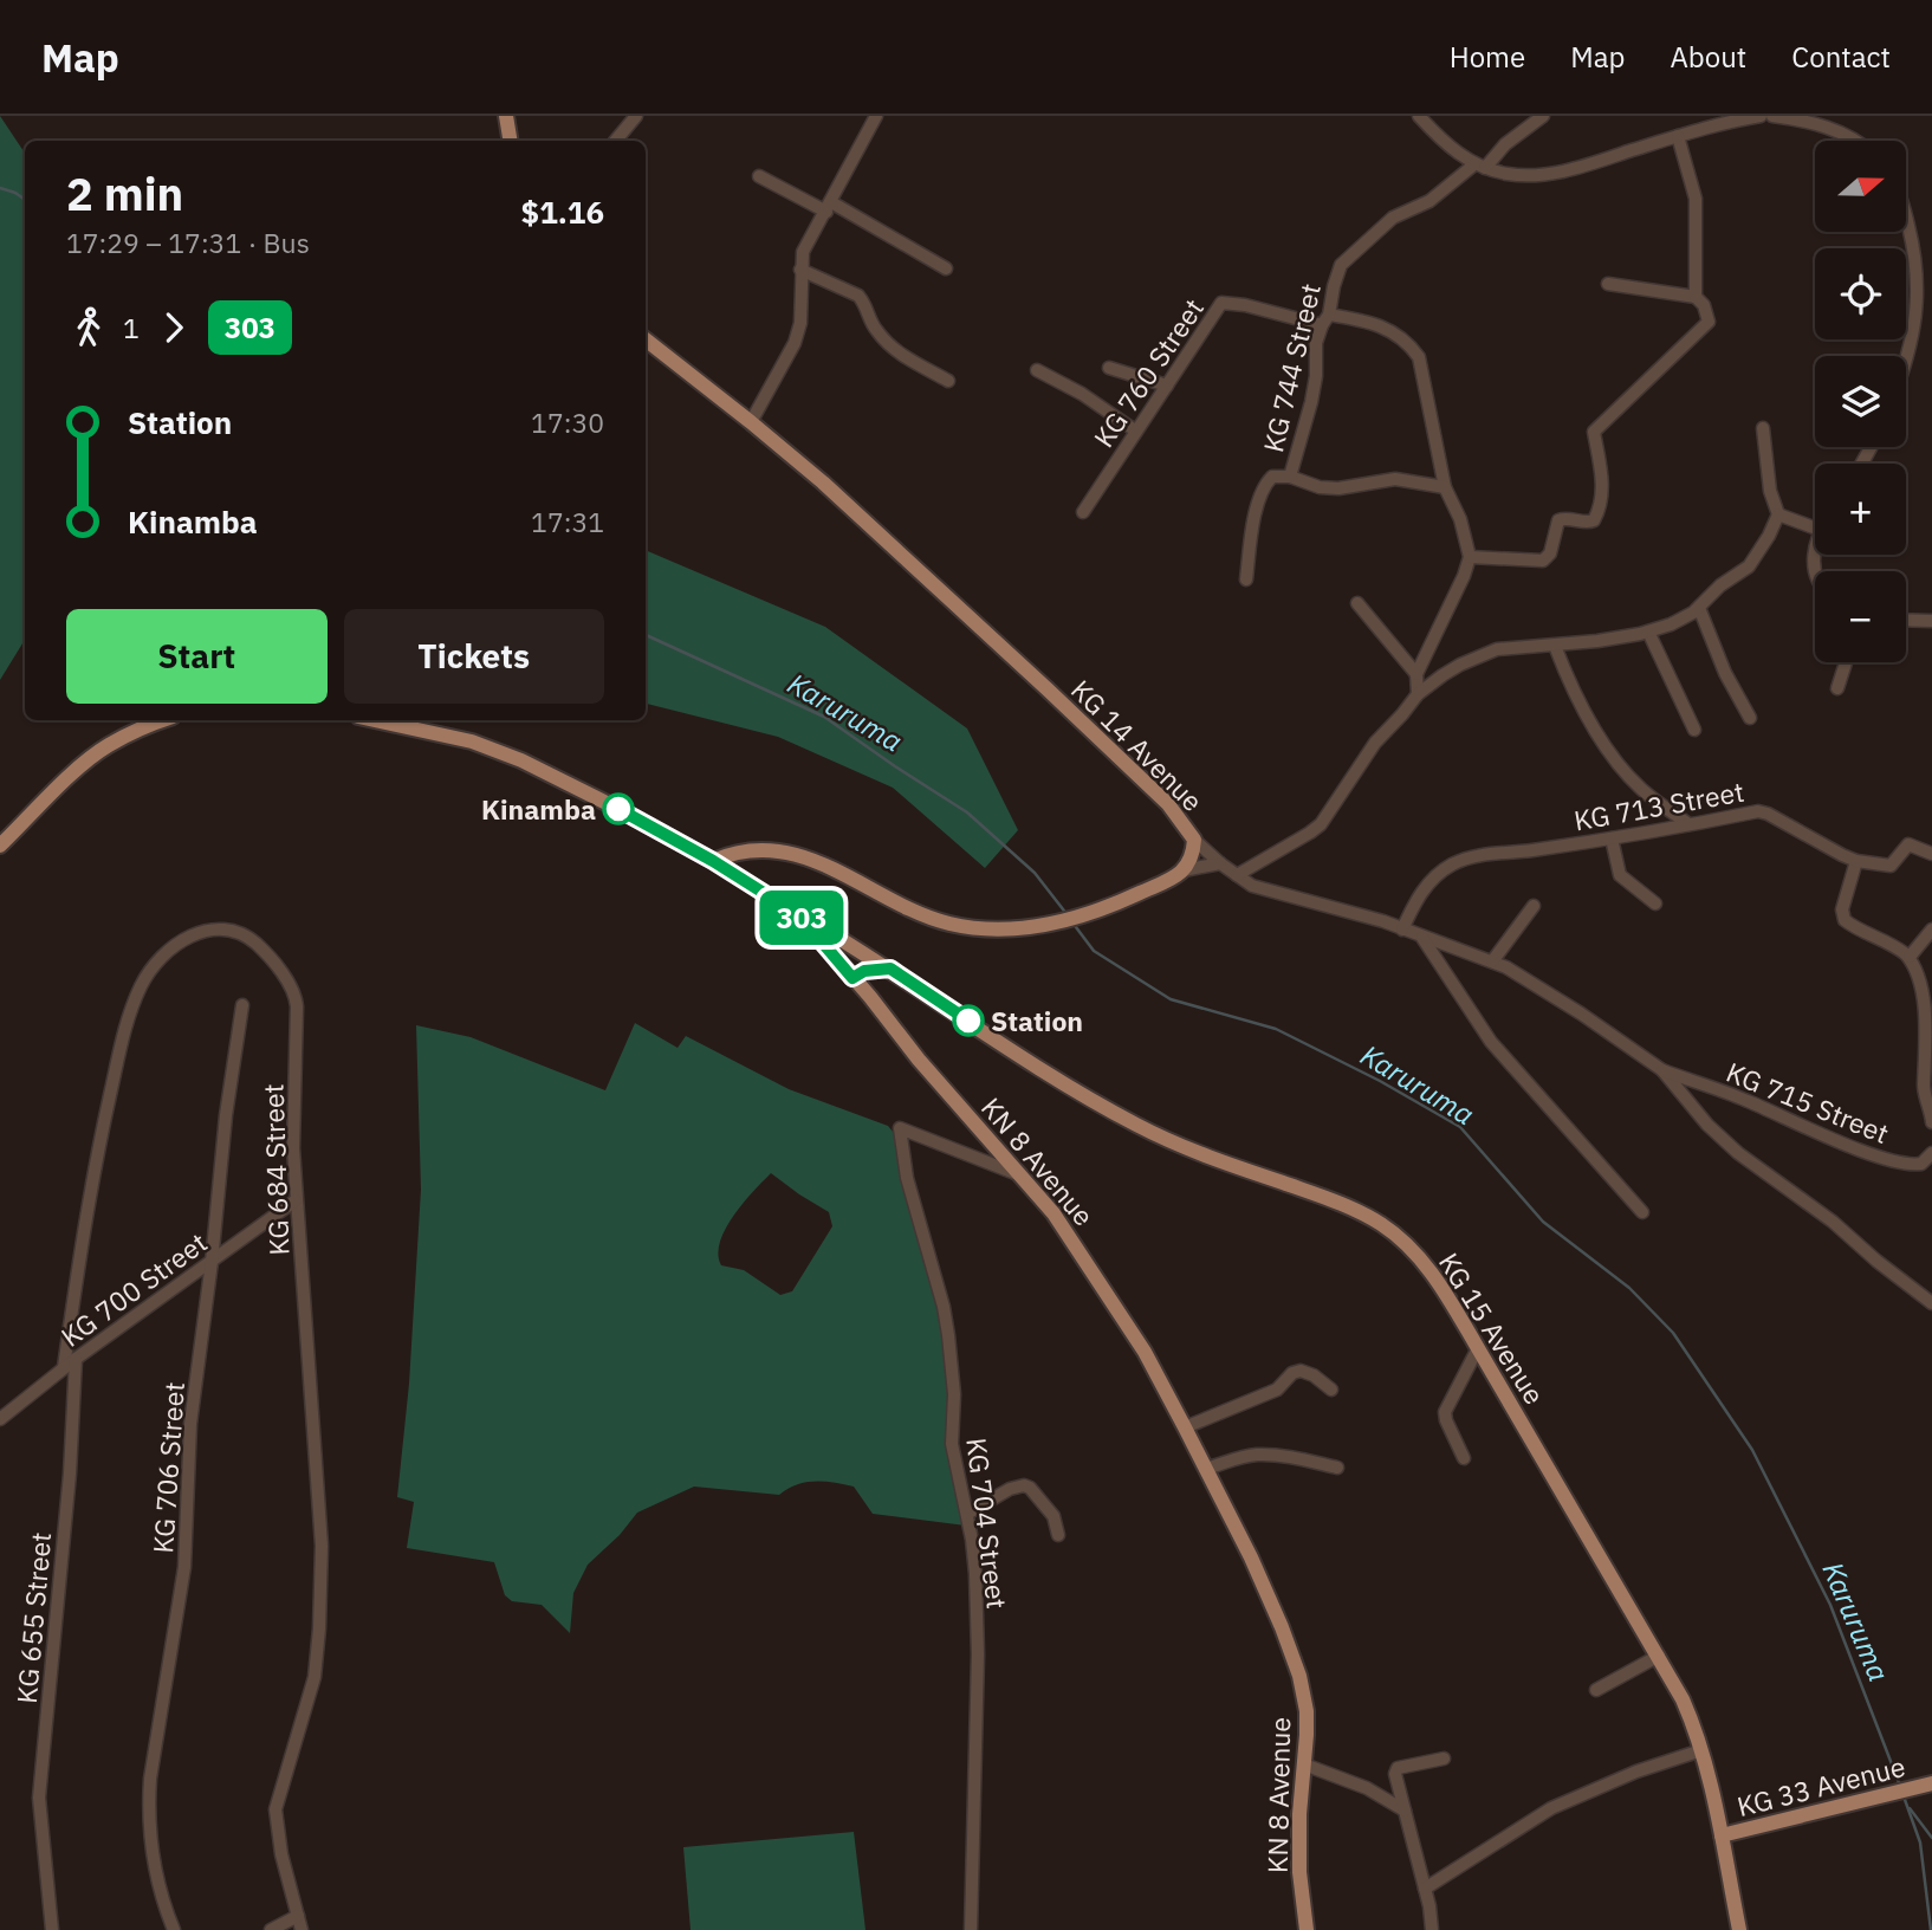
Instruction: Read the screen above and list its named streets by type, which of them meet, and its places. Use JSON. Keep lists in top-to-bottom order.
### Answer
{
  "streets": {
    "main road": [
      "KG 14 Avenue",
      "KN 8 Avenue",
      "KG 15 Avenue",
      "KG 33 Avenue"
    ],
    "street": [
      "KG 744 Street",
      "KG 760 Street",
      "KG 713 Street",
      "KG 715 Street",
      "KG 684 Street",
      "KG 700 Street",
      "KG 706 Street",
      "KG 704 Street",
      "KG 655 Street"
    ]
  },
  "crossings": [
    ["KG 744 Street", "KG 760 Street"],
    ["KN 8 Avenue", "KG 15 Avenue"],
    ["KN 8 Avenue", "KG 704 Street"],
    ["KG 684 Street", "KG 700 Street"],
    ["KG 700 Street", "KG 706 Street"],
    ["KG 700 Street", "KG 655 Street"],
    ["KG 15 Avenue", "KG 33 Avenue"]
  ],
  "water": ["Karuruma"],
  "places": ["Kinamba", "Station"],
  "lines": ["bus line 303"],
  "north": "right",
  "page": {
    "header": "Map",
    "nav": [
      "Home",
      "Map",
      "About",
      "Contact"
    ],
    "on_map": "303",
    "map_buttons": ["+", "−"],
    "heading": ["2 min", "17:29 – 17:31 · Bus", "$1.16"],
    "legs": ["1", "303"],
    "list": [
      {
        "name": "Station",
        "value": "17:30"
      },
      {
        "name": "Kinamba",
        "value": "17:31"
      }
    ],
    "buttons": ["Start", "Tickets"]
  }
}
